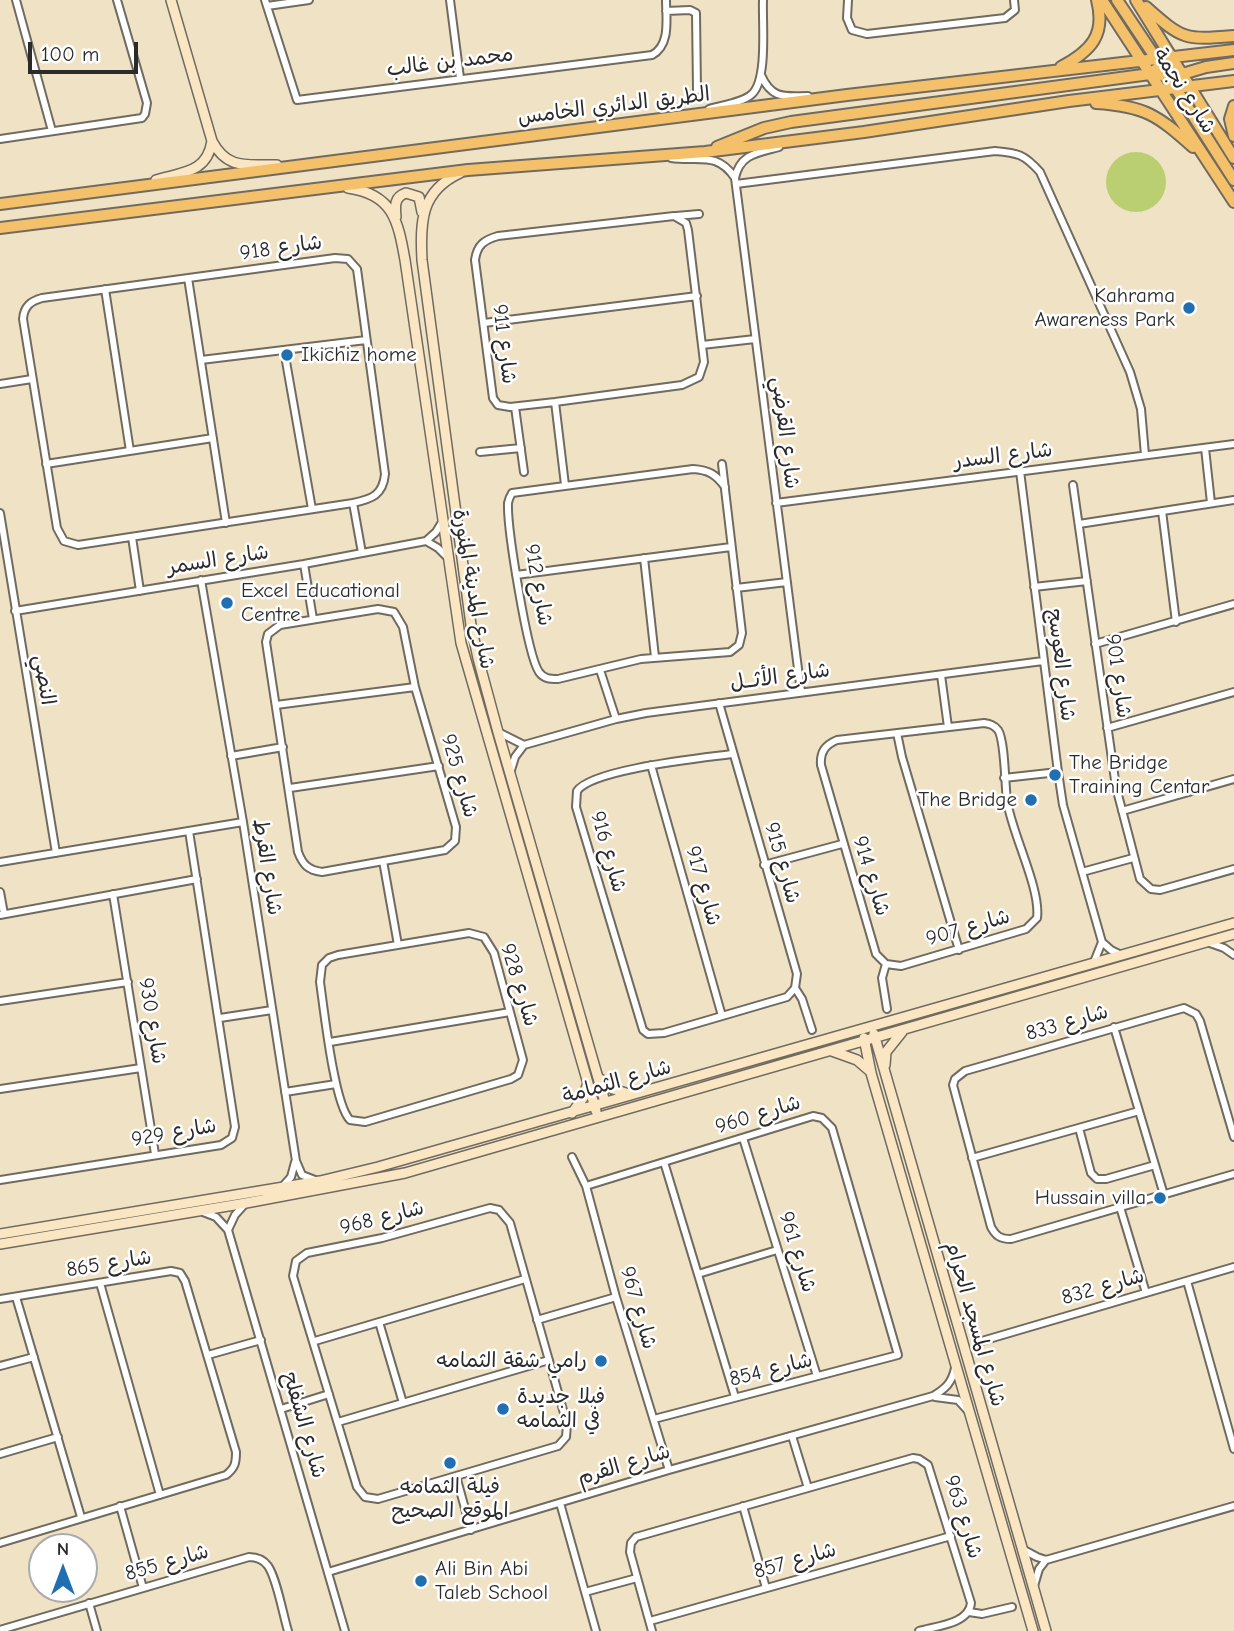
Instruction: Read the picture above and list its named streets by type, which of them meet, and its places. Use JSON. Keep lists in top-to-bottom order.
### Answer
{
  "streets": {
    "main road": ["شارع نجمة", "الطريق الدائري الخامس"],
    "street": [
      "محمد بن غالب",
      "شارع 918",
      "شارع 911",
      "شارع القرضي",
      "شارع السدر",
      "شارع السمر",
      "شارع 912",
      "شارع المدينة المنورة",
      "شارع العوسج",
      "شارع 901",
      "شارع الأثــل",
      "النصي",
      "شارع 925",
      "شارع 916",
      "شارع 915",
      "شارع القرط",
      "شارع 914",
      "شارع 917",
      "شارع 907",
      "شارع 928",
      "شارع 930",
      "شارع 833",
      "شارع الثمامة",
      "شارع 960",
      "شارع 929",
      "شارع 968",
      "شارع 961",
      "شارع 865",
      "شارع 832",
      "شارع 967",
      "شارع المسجد الحرام",
      "شارع 854",
      "شارع الشفلح",
      "شارع القرم",
      "شارع 963",
      "شارع 857",
      "شارع 855"
    ]
  },
  "crossings": [
    ["شارع نجمة", "الطريق الدائري الخامس"],
    ["شارع القرضي", "شارع السدر"],
    ["شارع القرضي", "شارع الأثــل"],
    ["شارع السدر", "شارع العوسج"],
    ["شارع السمر", "النصي"],
    ["شارع السمر", "شارع القرط"],
    ["شارع المدينة المنورة", "شارع الثمامة"],
    ["شارع العوسج", "شارع الأثــل"],
    ["شارع الأثــل", "شارع 915"],
    ["شارع 916", "شارع 915"],
    ["شارع 916", "شارع 917"],
    ["شارع 914", "شارع 907"],
    ["شارع 930", "شارع 929"],
    ["شارع الثمامة", "شارع المسجد الحرام"],
    ["شارع 960", "شارع 961"],
    ["شارع 960", "شارع 967"],
    ["شارع 960", "شارع 854"],
    ["شارع 961", "شارع 854"],
    ["شارع 967", "شارع 854"],
    ["شارع 967", "شارع القرم"],
    ["شارع الشفلح", "شارع القرم"],
    ["شارع 963", "شارع 857"]
  ],
  "places": [
    "Kahrama Awareness Park",
    "Ikichiz home",
    "Excel Educational Centre",
    "The Bridge Training Centar",
    "The Bridge",
    "Hussain villa",
    "رامي شقة الثمامه",
    "فيلا جديدة في الثمامه",
    "فيلة الثمامه الموقع الصحيح",
    "Ali Bin Abi Taleb School"
  ],
  "scale_bar": "100 m",
  "north": "top"
}
